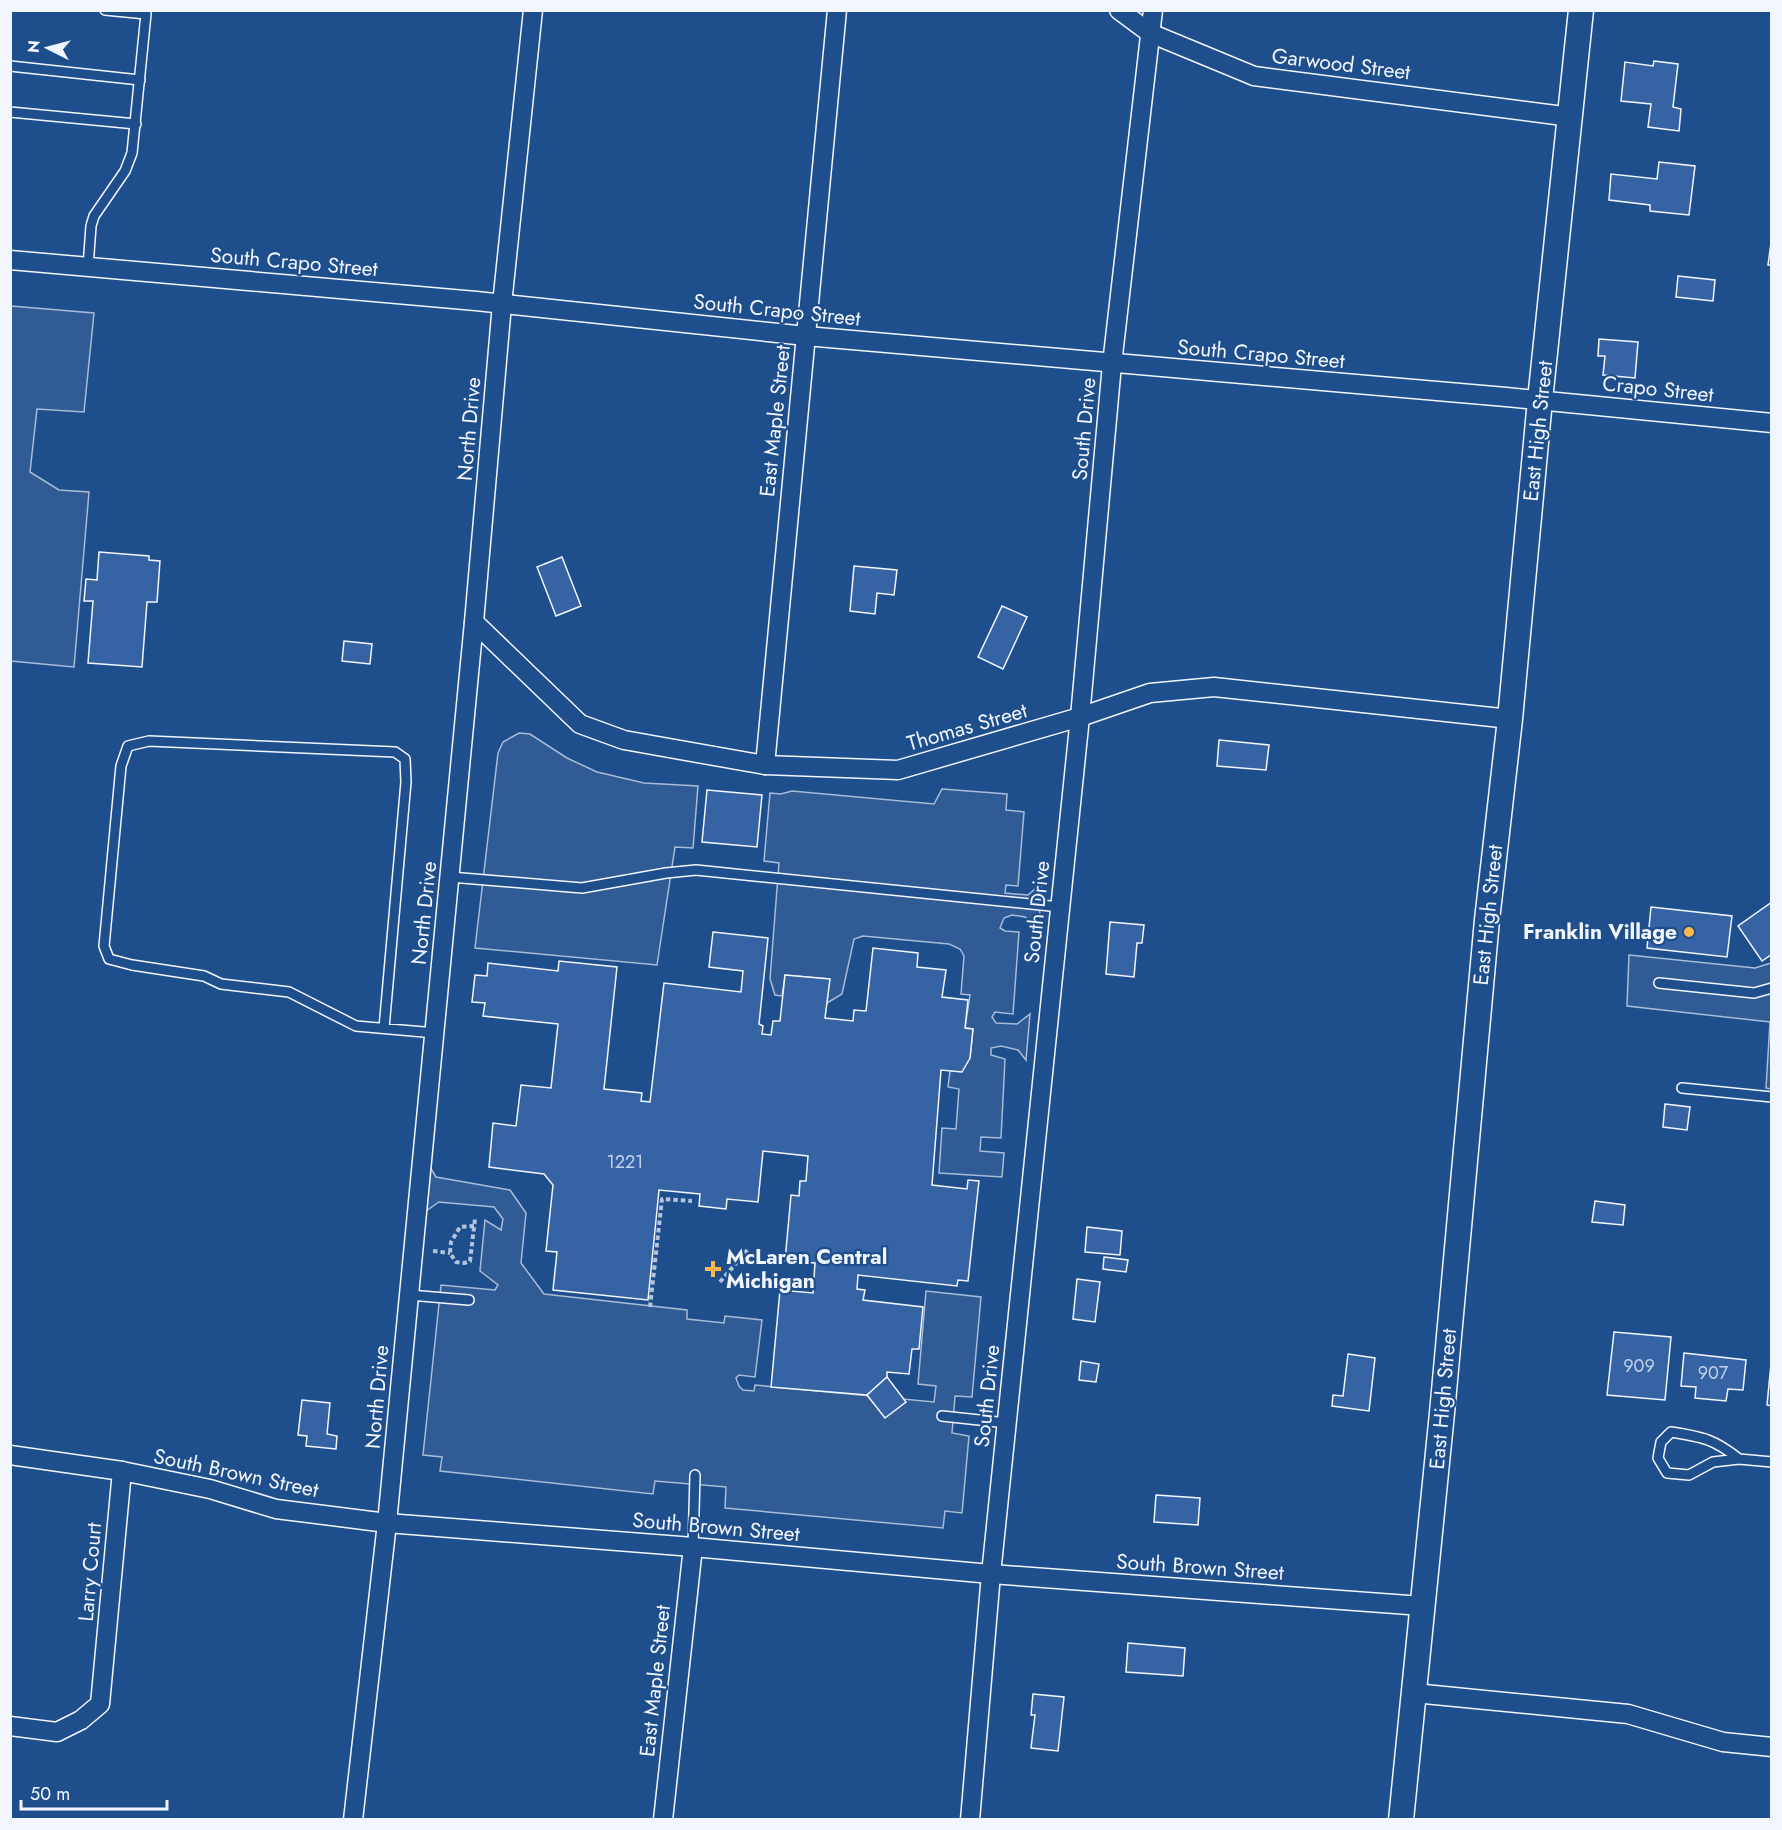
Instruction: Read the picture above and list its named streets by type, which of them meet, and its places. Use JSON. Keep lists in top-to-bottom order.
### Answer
{
  "streets": {
    "street": [
      "Garwood Street",
      "South Crapo Street",
      "Crapo Street",
      "East Maple Street",
      "North Drive",
      "South Drive",
      "East High Street",
      "Thomas Street",
      "South Brown Street",
      "Larry Court"
    ]
  },
  "crossings": [
    ["Garwood Street", "South Drive"],
    ["Garwood Street", "East High Street"],
    ["South Crapo Street", "Crapo Street"],
    ["South Crapo Street", "East Maple Street"],
    ["South Crapo Street", "North Drive"],
    ["South Crapo Street", "South Drive"],
    ["South Crapo Street", "East High Street"],
    ["Crapo Street", "East High Street"],
    ["East Maple Street", "Thomas Street"],
    ["East Maple Street", "South Brown Street"],
    ["North Drive", "Thomas Street"],
    ["North Drive", "South Brown Street"],
    ["South Drive", "Thomas Street"],
    ["South Drive", "South Brown Street"],
    ["East High Street", "Thomas Street"],
    ["East High Street", "South Brown Street"],
    ["South Brown Street", "Larry Court"]
  ],
  "places": {
    "other": ["Franklin Village"],
    "health": ["McLaren Central Michigan"]
  },
  "house_numbers": ["1221", "909", "907"],
  "scale_bar": "50 m",
  "north": "left"
}
